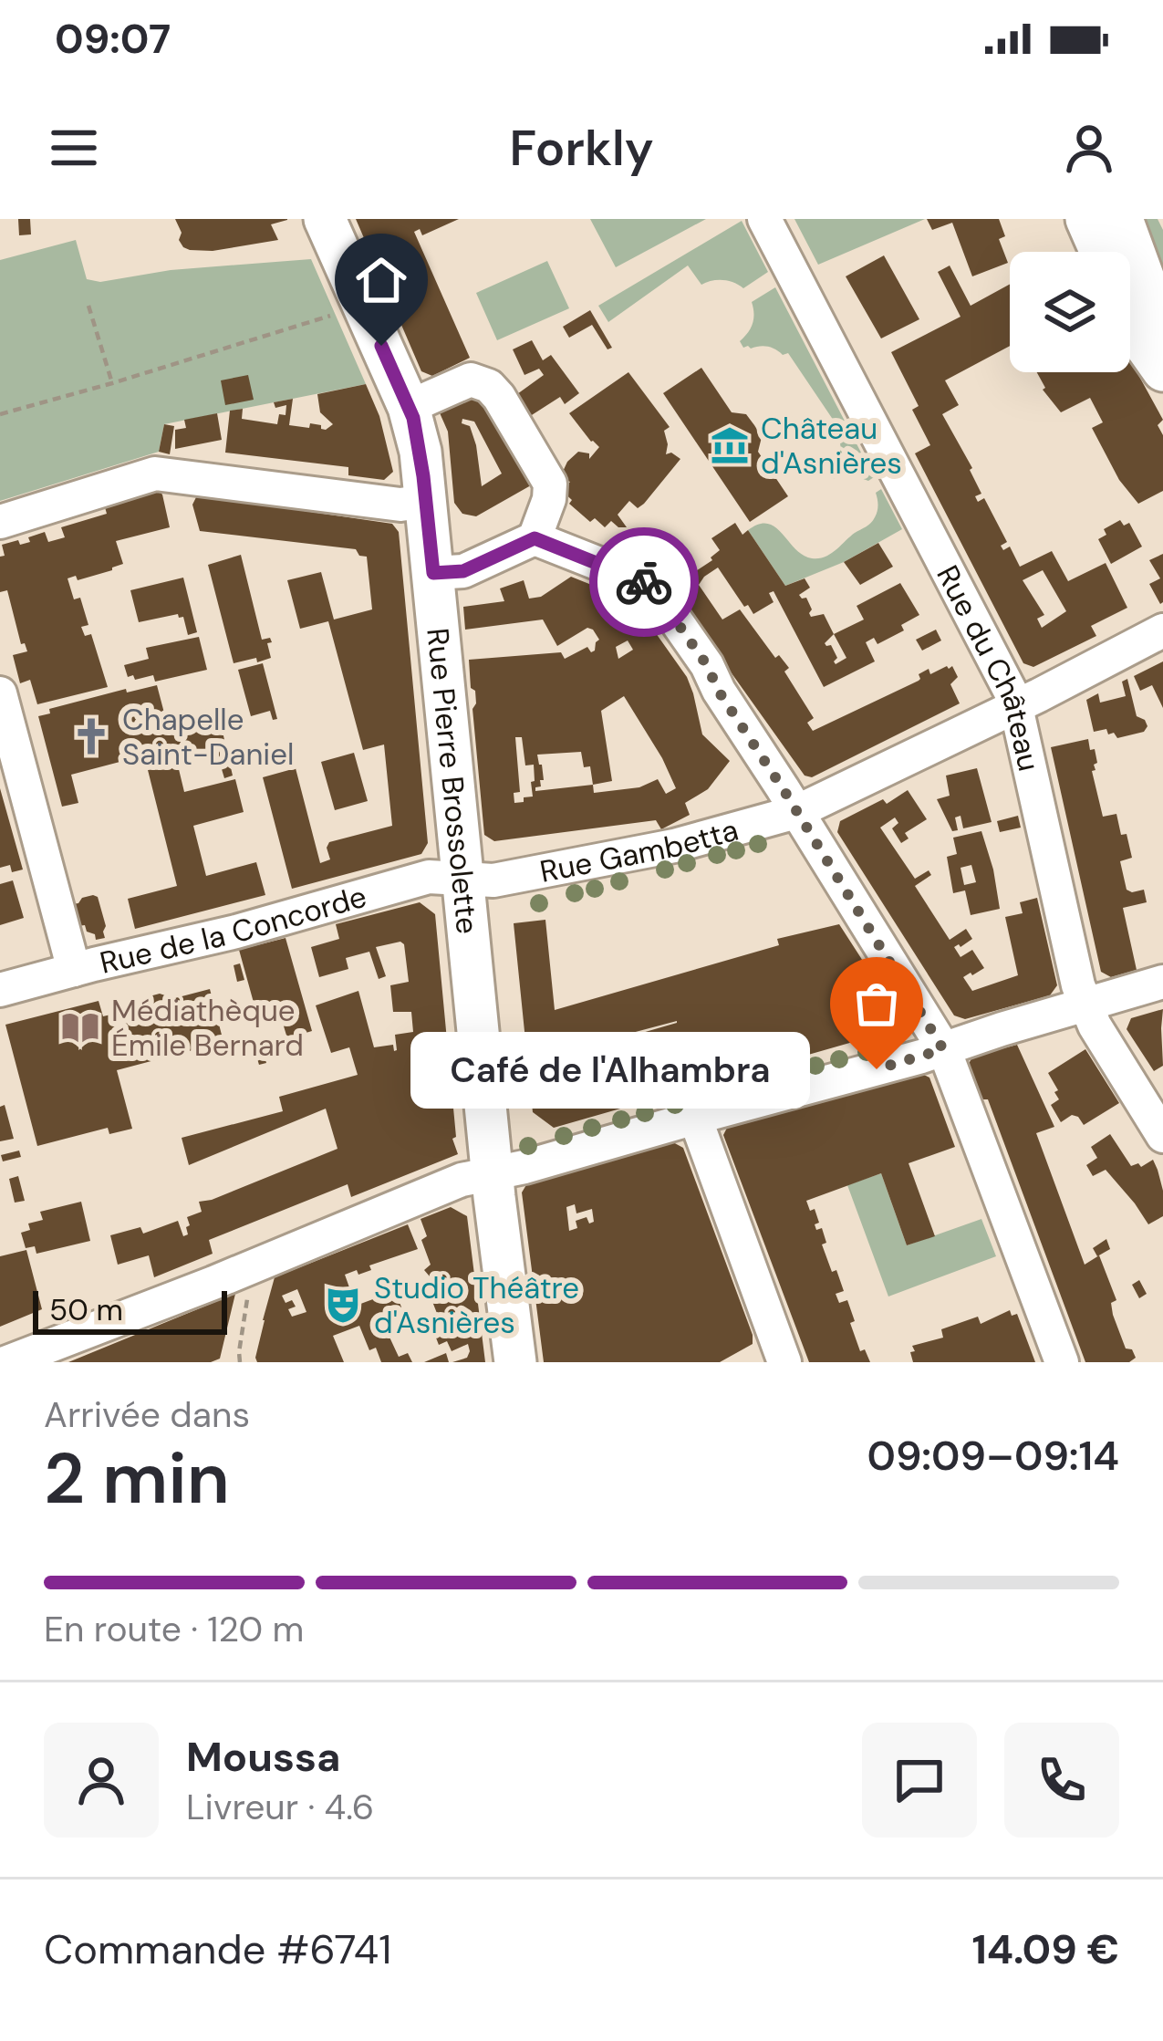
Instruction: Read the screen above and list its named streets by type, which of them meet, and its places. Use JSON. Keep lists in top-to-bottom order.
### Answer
{
  "streets": {
    "main road": ["Rue Pierre Brossolette"],
    "street": ["Rue du Château", "Rue Gambetta", "Rue de la Concorde"]
  },
  "crossings": [
    ["Rue du Château", "Rue Gambetta"],
    ["Rue Pierre Brossolette", "Rue Gambetta"],
    ["Rue Pierre Brossolette", "Rue de la Concorde"],
    ["Rue Gambetta", "Rue de la Concorde"]
  ],
  "places": {
    "museum": ["Château d'Asnières"],
    "church": ["Chapelle Saint-Daniel"],
    "library": ["Médiathèque Émile Bernard"],
    "other": ["Café de l'Alhambra"],
    "theatre": ["Studio Théâtre d'Asnières"]
  },
  "scale_bar": "50 m",
  "page": {
    "status": "09:07",
    "header": "Forkly",
    "bubble": "Café de l'Alhambra",
    "scale": "50 m",
    "heading": ["2 min", "Arrivée dans", "09:09–09:14"],
    "panel": [
      "Moussa",
      "Livreur · 4.6",
      "Commande #6741",
      "14.09 €"
    ],
    "bar": "En route · 120 m"
  }
}
